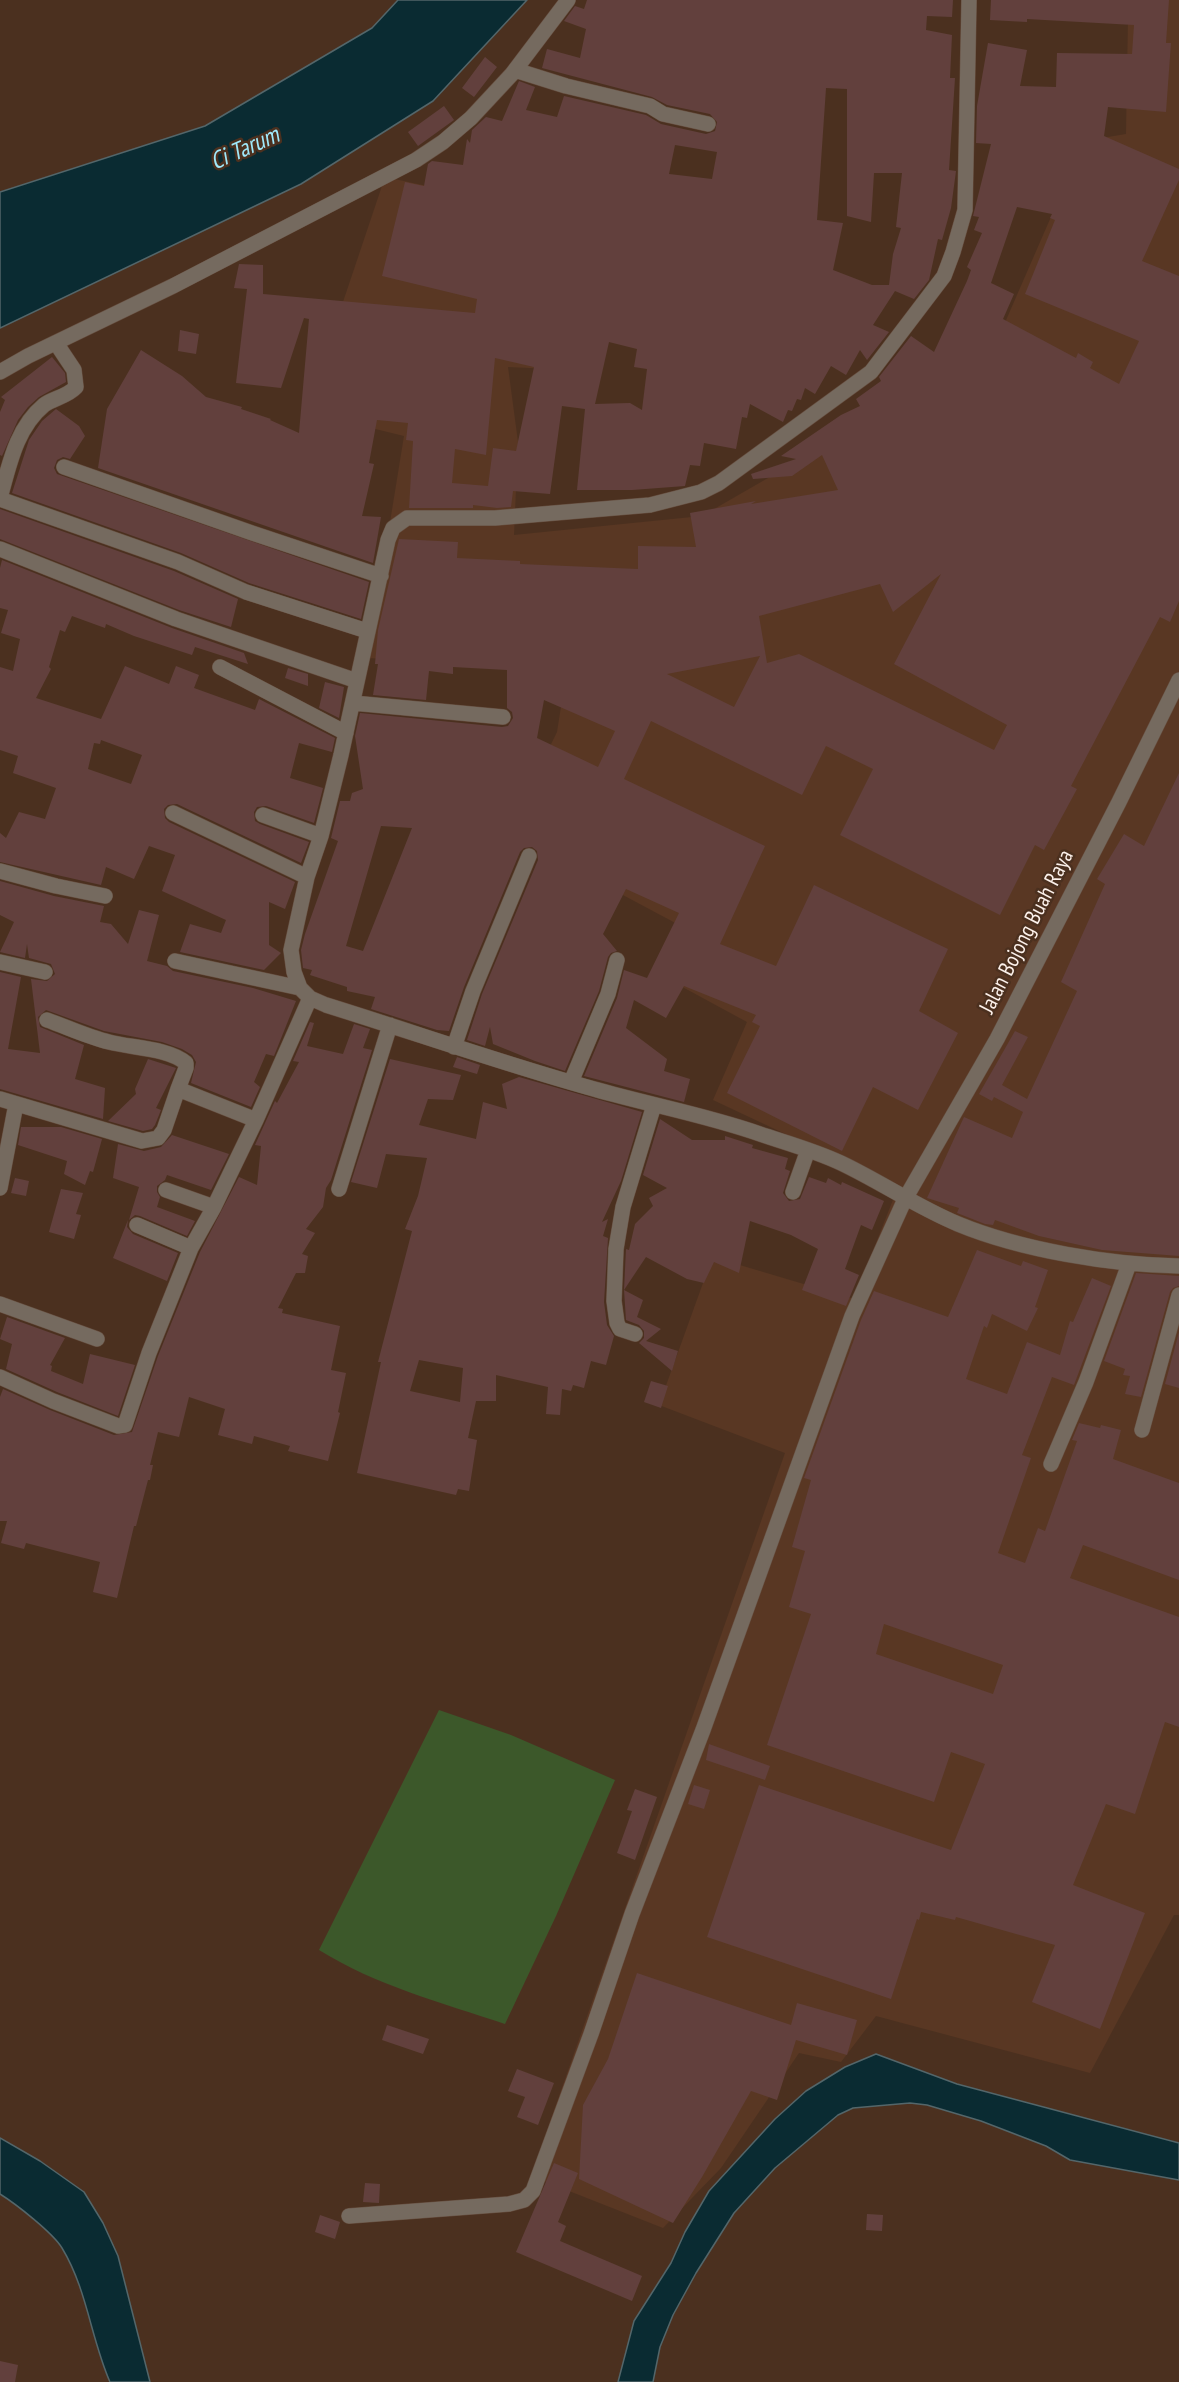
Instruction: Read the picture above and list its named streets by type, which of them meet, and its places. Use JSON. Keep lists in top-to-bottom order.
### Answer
{
  "streets": {
    "street": ["Jalan Bojong Buah Raya"]
  },
  "water": ["Ci Tarum"]
}
